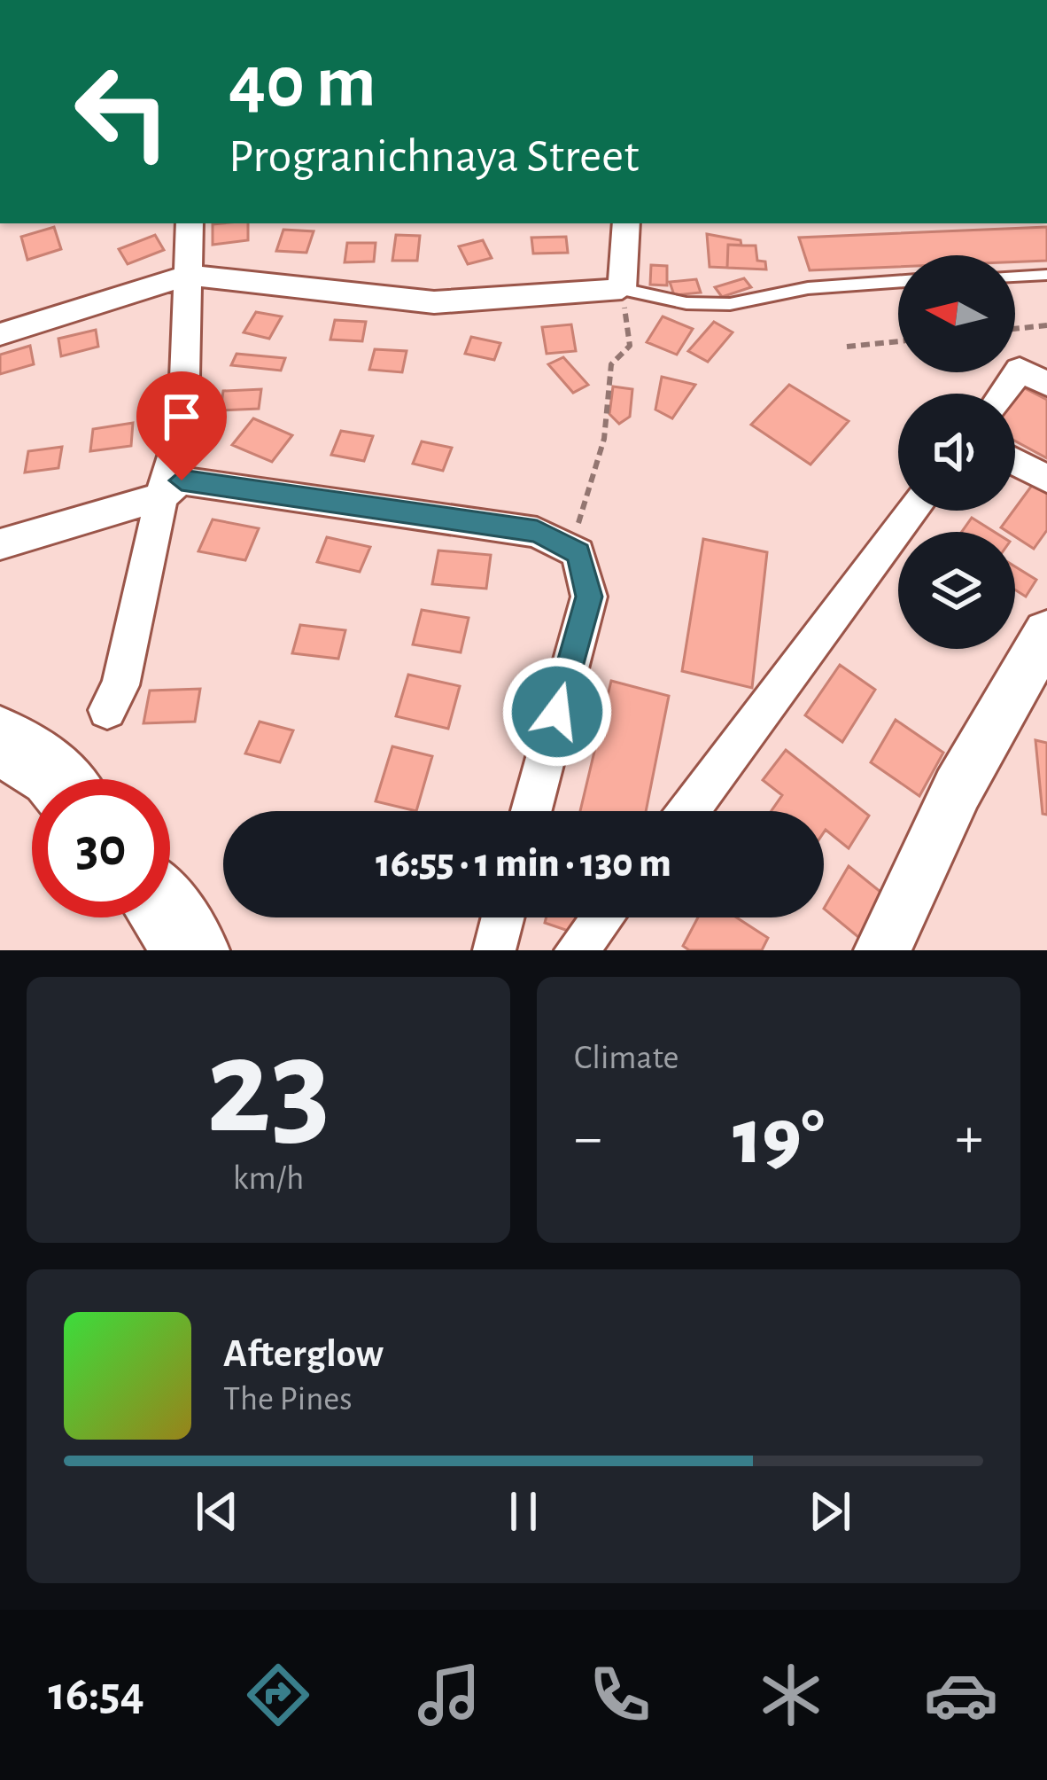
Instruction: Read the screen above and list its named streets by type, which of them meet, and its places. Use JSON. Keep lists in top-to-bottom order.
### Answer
{
  "north": "left",
  "page": {
    "turn": ["40 m", "Progranichnaya Street"],
    "limit": "30",
    "trip": "16:55 · 1 min · 130 m",
    "tile": [
      ["23", "km/h"],
      "Climate"
    ],
    "heat": ["−", "19°", "+"],
    "song": ["Afterglow", "The Pines"],
    "tabs": "16:54"
  }
}
